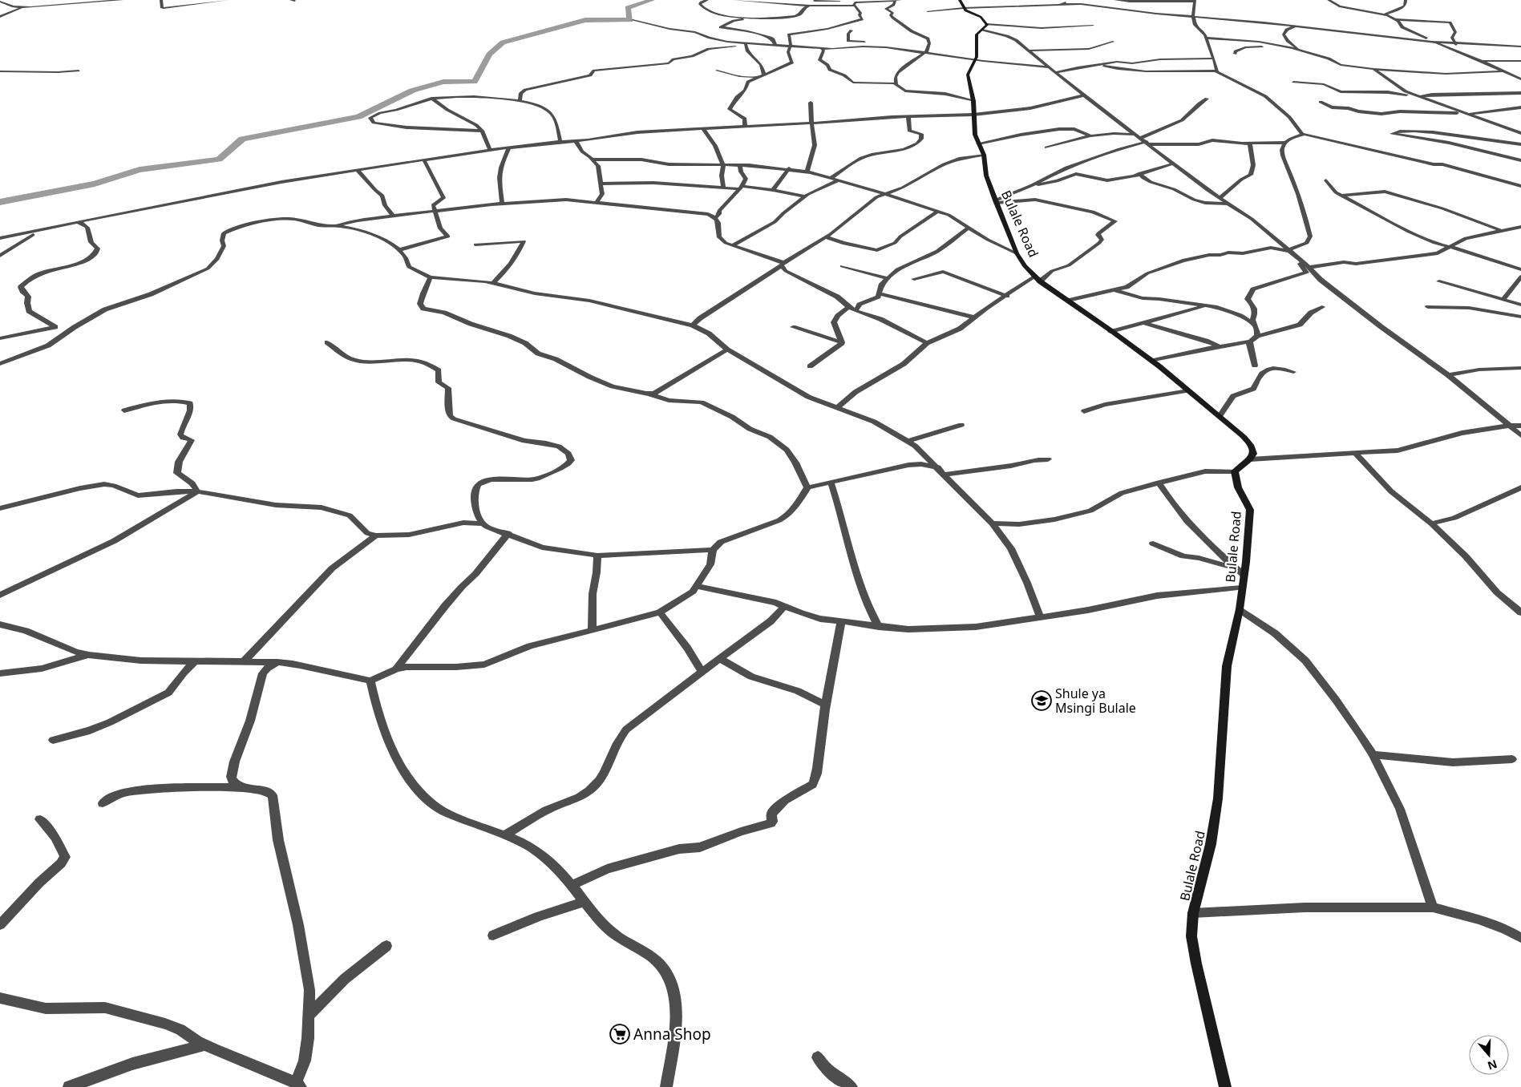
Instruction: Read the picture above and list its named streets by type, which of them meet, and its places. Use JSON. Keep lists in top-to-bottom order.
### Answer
{
  "streets": {
    "street": ["Bulale Road"]
  },
  "places": {
    "school or university": ["Shule ya Msingi Bulale"],
    "supermarket": ["Anna Shop"]
  },
  "north": "bottom"
}
